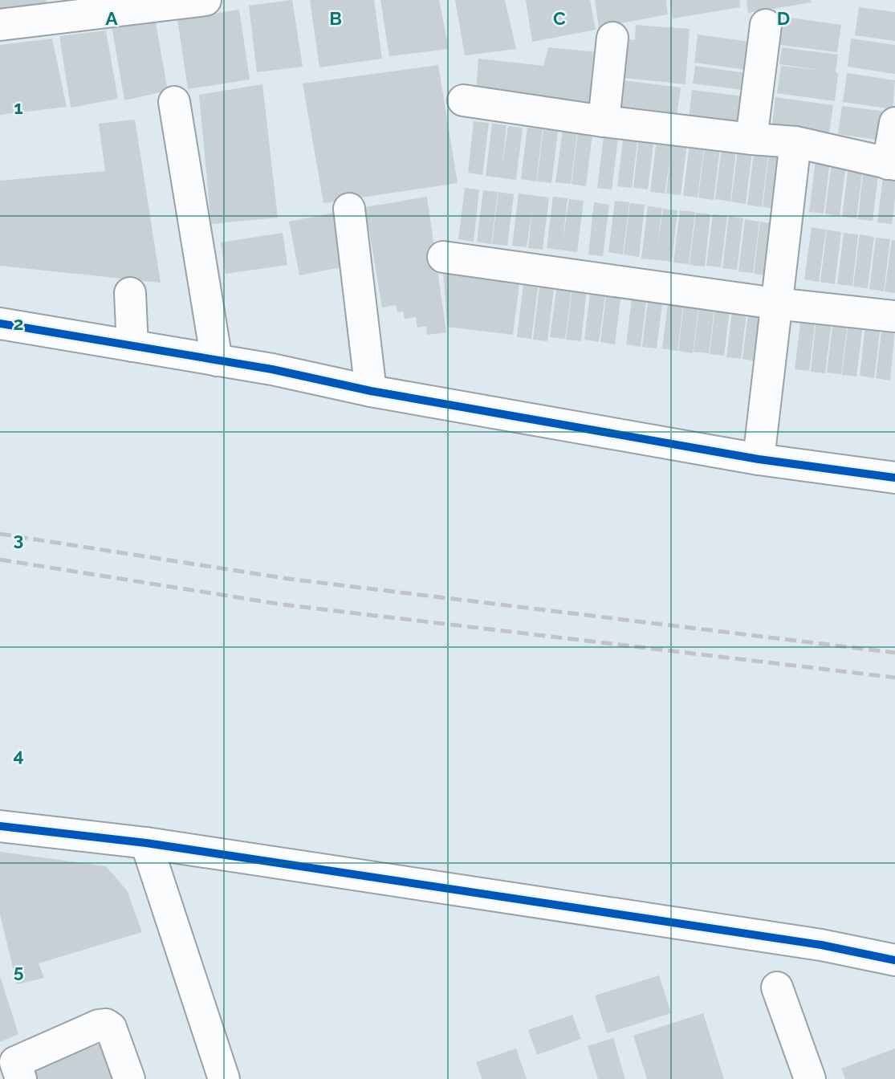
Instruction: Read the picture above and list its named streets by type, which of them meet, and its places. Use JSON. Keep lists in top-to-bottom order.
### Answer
{
  "grid": {
    "columns": [
      "A",
      "B",
      "C",
      "D"
    ],
    "rows": [
      "1",
      "2",
      "3",
      "4",
      "5"
    ]
  }
}
